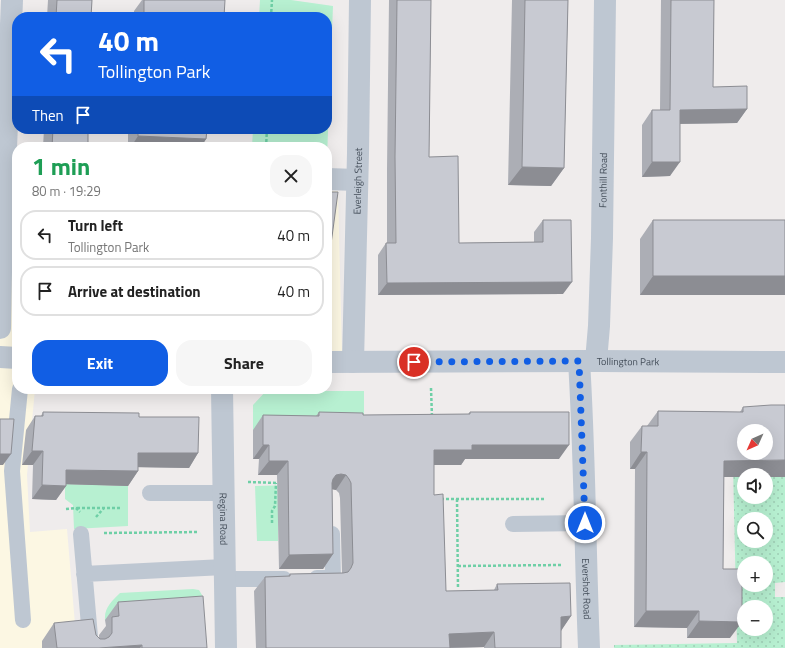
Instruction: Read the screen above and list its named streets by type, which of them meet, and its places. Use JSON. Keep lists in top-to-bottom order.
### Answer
{
  "streets": {
    "street": [
      "Everleigh Street",
      "Fonthill Road",
      "Tollington Park",
      "Regina Road",
      "Evershot Road"
    ]
  },
  "crossings": [
    ["Everleigh Street", "Tollington Park"],
    ["Fonthill Road", "Tollington Park"],
    ["Fonthill Road", "Evershot Road"],
    ["Tollington Park", "Evershot Road"]
  ],
  "north": "bottom left",
  "page": {
    "turn": ["40 m", "Tollington Park"],
    "then": "Then",
    "heading": ["1 min", "80 m · 19:29"],
    "list": [
      {
        "name": "Turn left",
        "note": "Tollington Park",
        "value": "40 m"
      },
      {
        "name": "Arrive at destination",
        "value": "40 m"
      }
    ],
    "buttons": ["Exit", "Share"],
    "map_buttons": ["+", "−"]
  }
}
